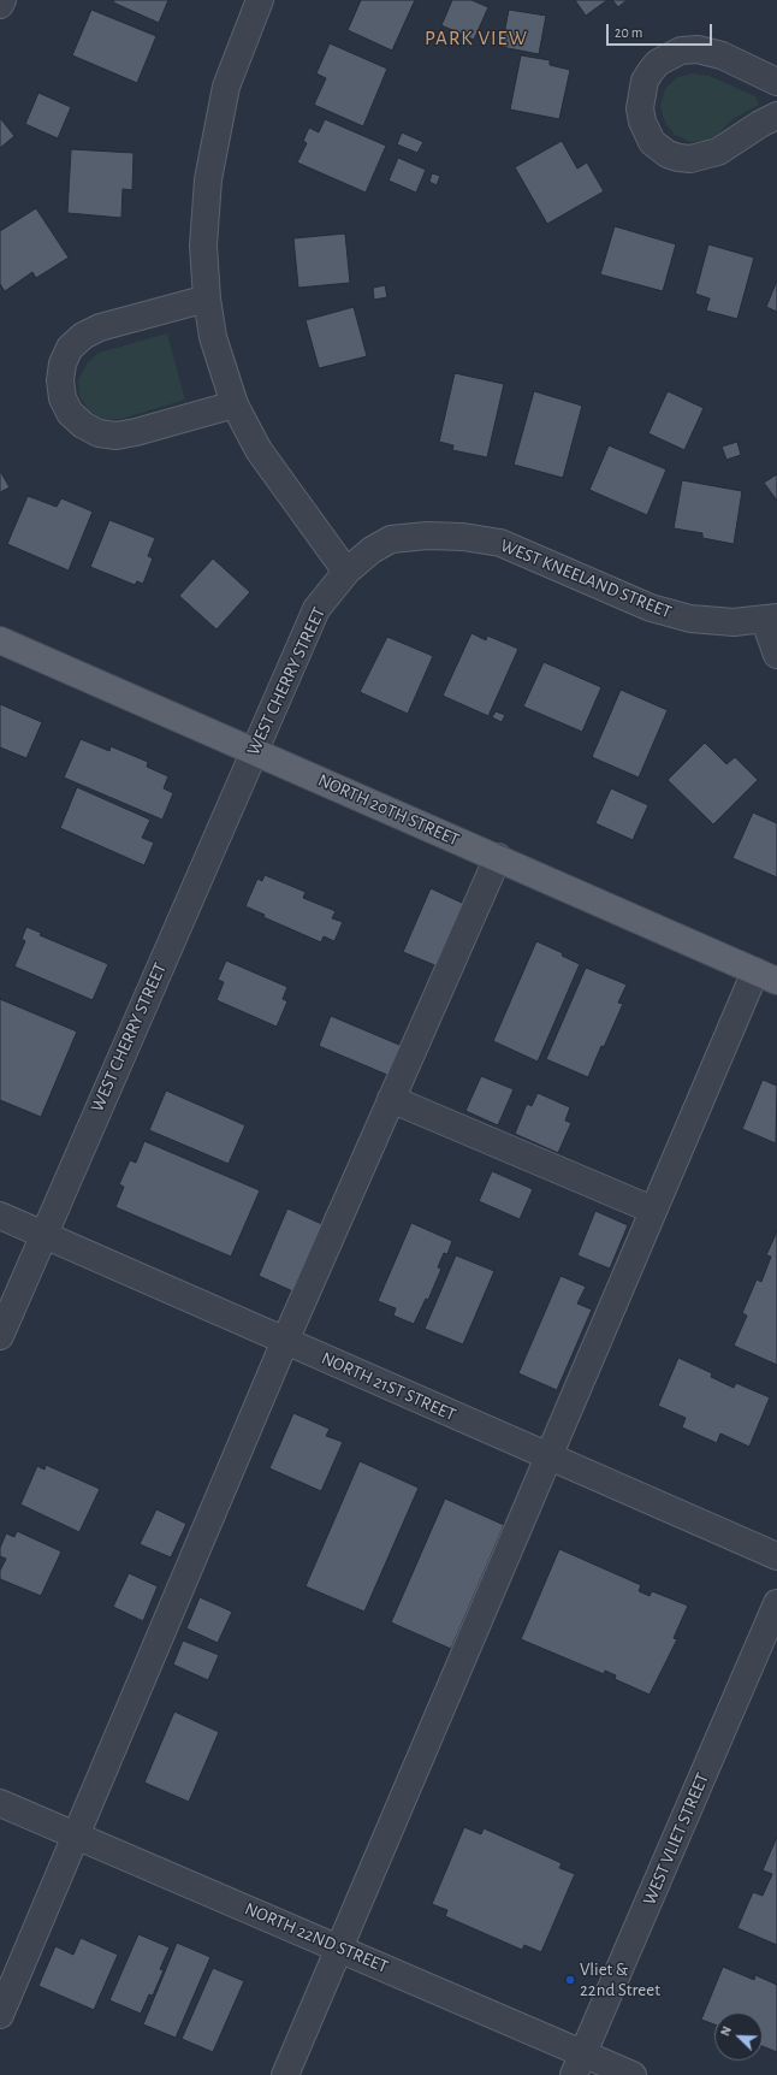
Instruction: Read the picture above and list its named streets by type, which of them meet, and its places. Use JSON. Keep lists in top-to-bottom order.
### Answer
{
  "streets": {
    "main road": ["NORTH 20TH STREET"],
    "street": [
      "WEST KNEELAND STREET",
      "WEST CHERRY STREET",
      "NORTH 21ST STREET",
      "WEST VLIET STREET",
      "NORTH 22ND STREET"
    ]
  },
  "crossings": [
    ["WEST KNEELAND STREET", "WEST CHERRY STREET"],
    ["WEST CHERRY STREET", "NORTH 20TH STREET"],
    ["WEST CHERRY STREET", "NORTH 21ST STREET"],
    ["WEST VLIET STREET", "NORTH 22ND STREET"]
  ],
  "districts": ["PARK VIEW"],
  "places": ["Vliet & 22nd Street"],
  "scale_bar": "20 m",
  "north": "top left"
}
